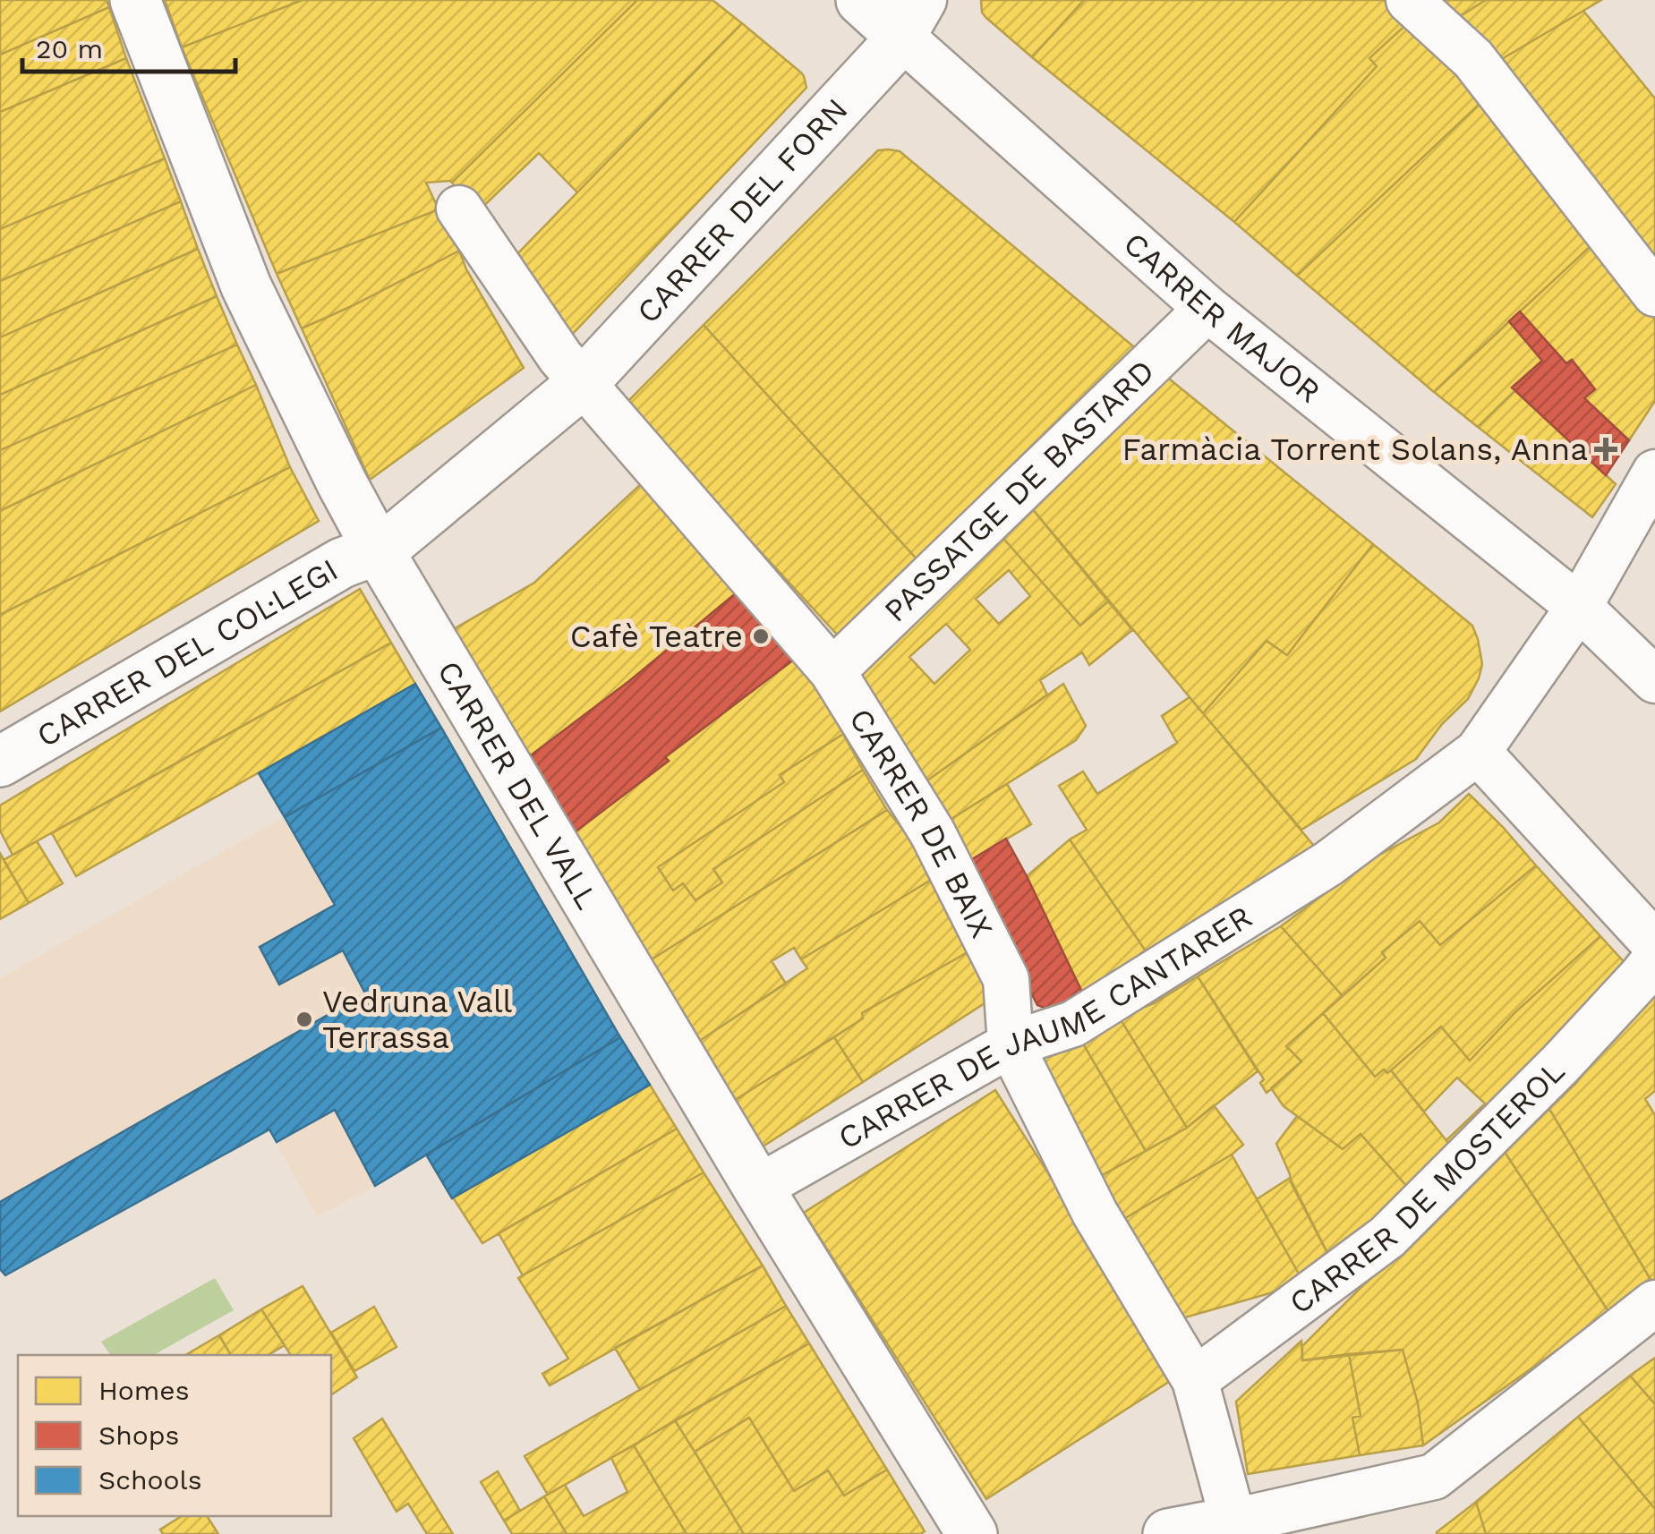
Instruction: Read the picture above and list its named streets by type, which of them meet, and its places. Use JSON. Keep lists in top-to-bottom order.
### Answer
{
  "streets": {
    "street": [
      "CARRER DEL FORN",
      "CARRER MAJOR",
      "PASSATGE DE BASTARD",
      "CARRER DEL COL·LEGI",
      "CARRER DEL VALL",
      "CARRER DE BAIX",
      "CARRER DE JAUME CANTARER",
      "CARRER DE MOSTEROL"
    ]
  },
  "crossings": [
    ["CARRER DEL FORN", "CARRER MAJOR"],
    ["CARRER DEL FORN", "CARRER DEL COL·LEGI"],
    ["CARRER DEL FORN", "CARRER DEL VALL"],
    ["CARRER DEL FORN", "CARRER DE BAIX"],
    ["CARRER MAJOR", "PASSATGE DE BASTARD"],
    ["CARRER MAJOR", "CARRER DE JAUME CANTARER"],
    ["PASSATGE DE BASTARD", "CARRER DE BAIX"],
    ["CARRER DEL COL·LEGI", "CARRER DEL VALL"],
    ["CARRER DEL VALL", "CARRER DE JAUME CANTARER"],
    ["CARRER DE BAIX", "CARRER DE JAUME CANTARER"],
    ["CARRER DE BAIX", "CARRER DE MOSTEROL"]
  ],
  "places": {
    "health": ["Farmàcia Torrent Solans, Anna"],
    "other": ["Cafè Teatre", "Vedruna Vall Terrassa"]
  },
  "legend": ["Homes", "Shops", "Schools"],
  "scale_bar": "20 m"
}
